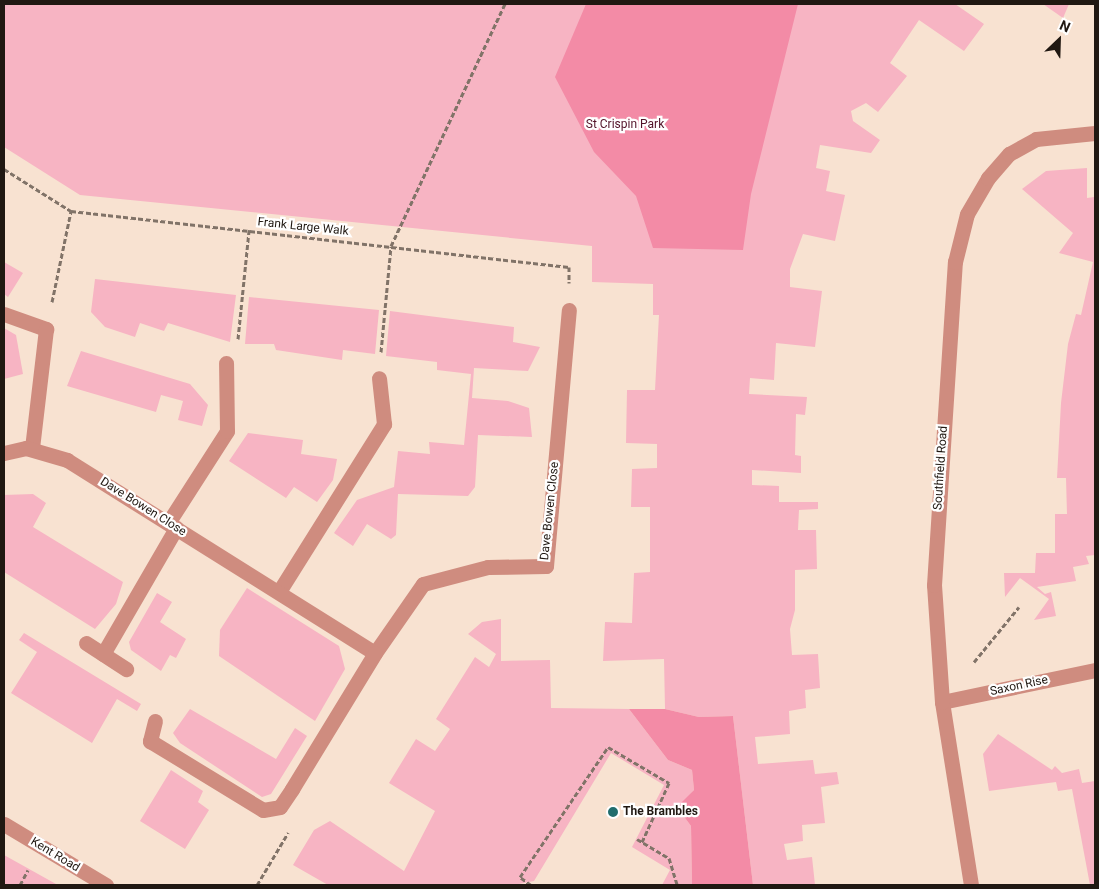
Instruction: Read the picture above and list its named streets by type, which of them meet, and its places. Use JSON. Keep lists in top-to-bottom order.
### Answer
{
  "streets": {
    "street": [
      "Southfield Road",
      "Dave Bowen Close",
      "Saxon Rise",
      "Kent Road"
    ],
    "path": ["Frank Large Walk"]
  },
  "crossings": [
    ["Frank Large Walk", "Dave Bowen Close"],
    ["Southfield Road", "Saxon Rise"]
  ],
  "parks": ["St Crispin Park"],
  "places": ["The Brambles"],
  "north": "top right"
}
